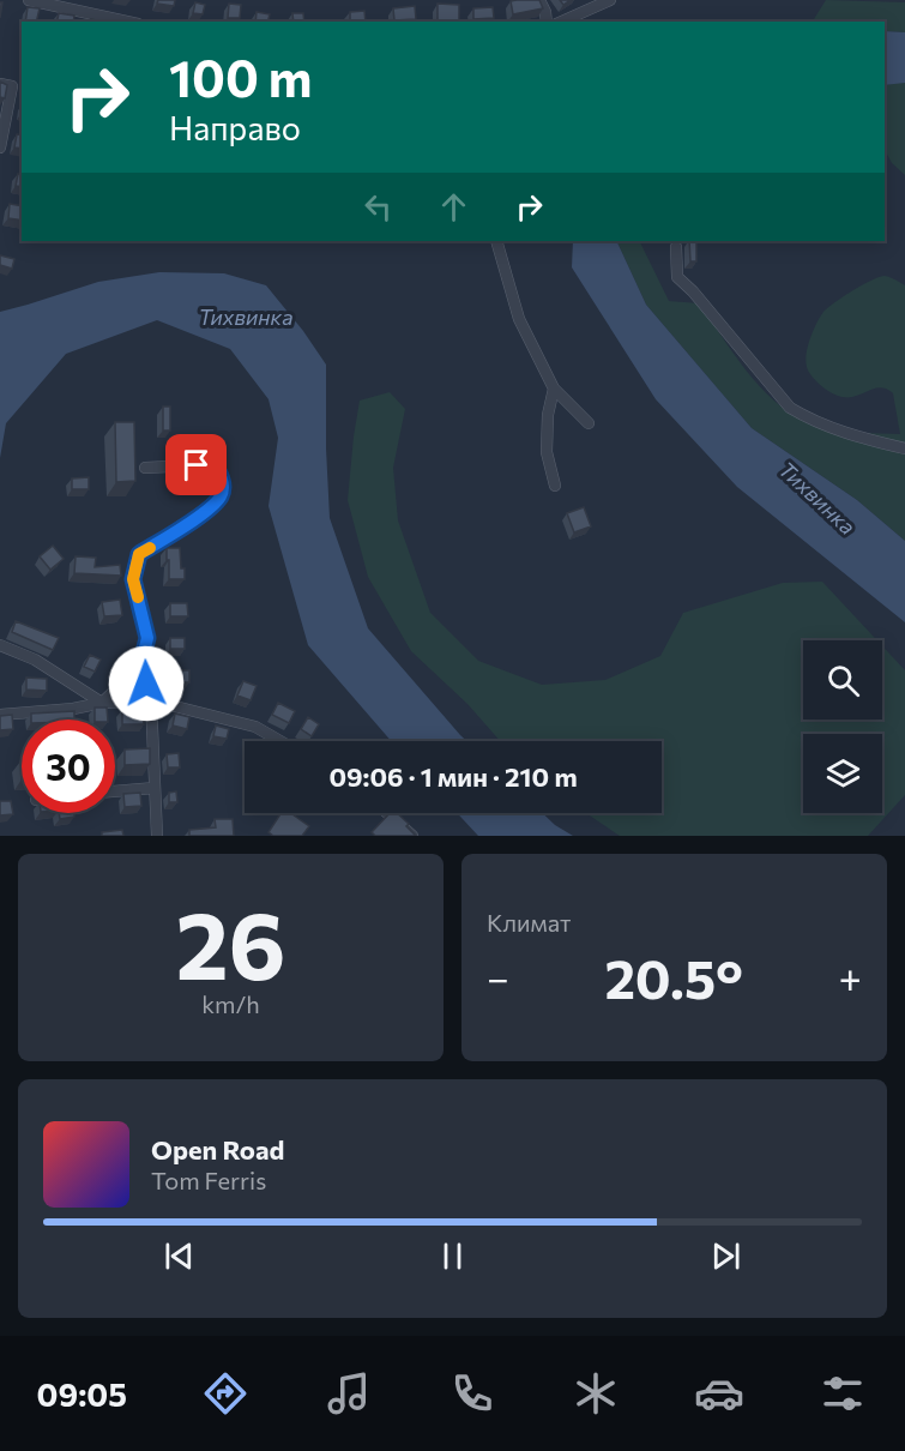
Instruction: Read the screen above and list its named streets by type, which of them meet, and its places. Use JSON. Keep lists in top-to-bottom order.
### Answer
{
  "water": ["Тихвинка"],
  "page": {
    "turn": ["100 m", "Направо"],
    "limit": "30",
    "trip": "09:06 · 1 мин · 210 m",
    "tile": [
      ["26", "km/h"],
      "Климат"
    ],
    "heat": ["−", "20.5°", "+"],
    "song": ["Open Road", "Tom Ferris"],
    "tabs": "09:05"
  }
}
